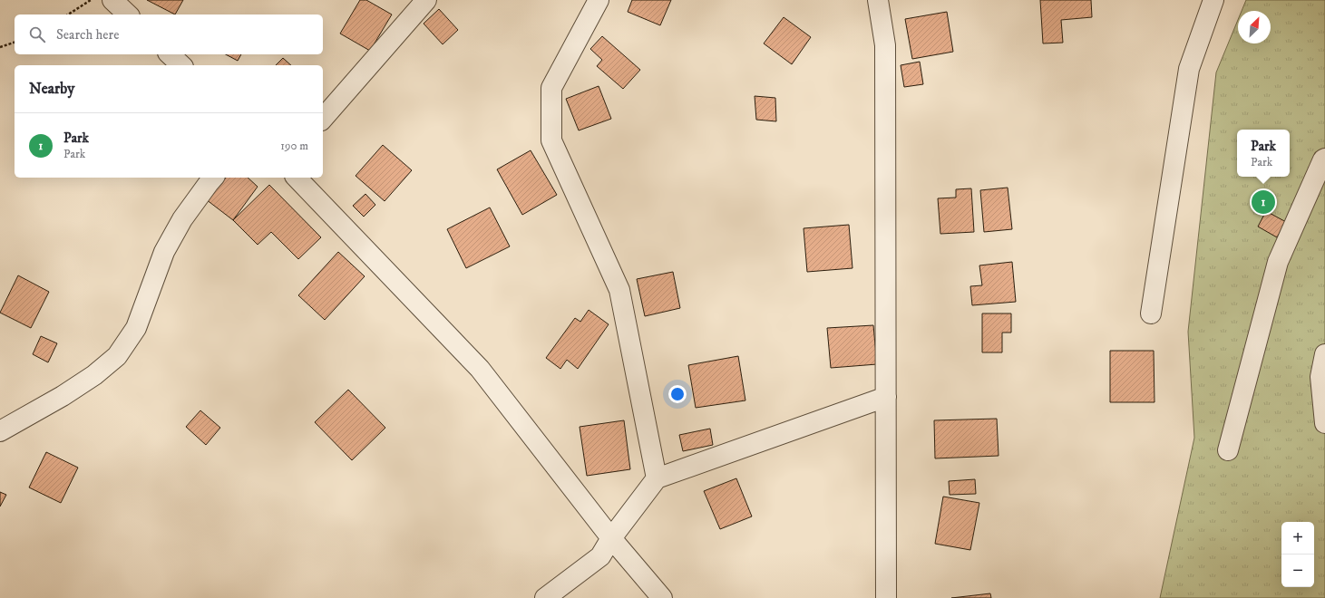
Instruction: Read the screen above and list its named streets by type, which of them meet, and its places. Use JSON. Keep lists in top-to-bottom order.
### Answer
{
  "north": "top right",
  "page": {
    "search": "Search here",
    "heading": "Nearby",
    "list": [
      {
        "mark": "1",
        "name": "Park",
        "note": "Park",
        "value": "190 m"
      }
    ],
    "popup": ["Park", "Park"],
    "pins": "1",
    "map_buttons": ["+", "−"]
  }
}
